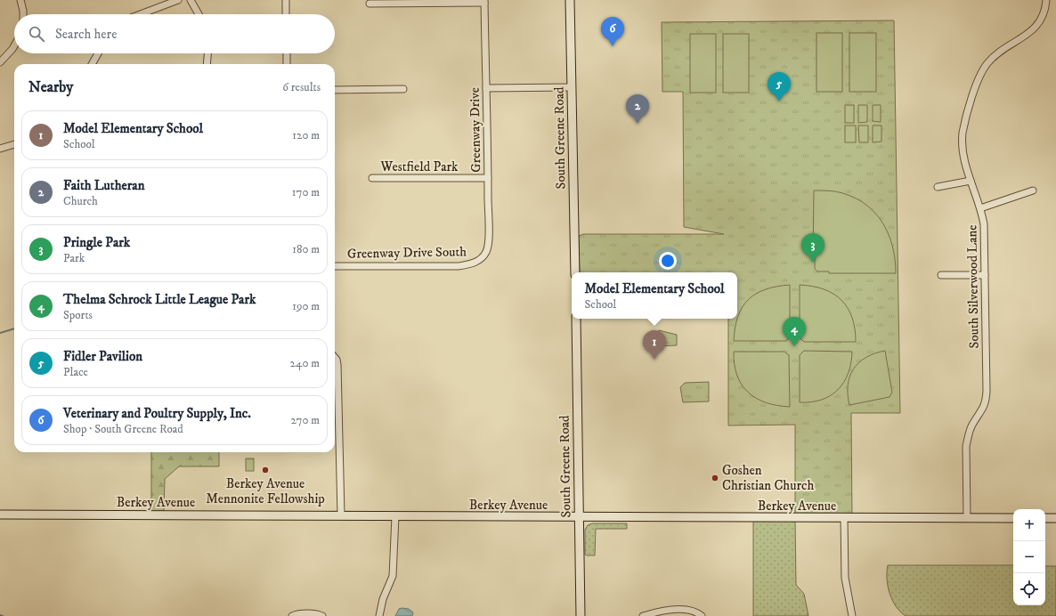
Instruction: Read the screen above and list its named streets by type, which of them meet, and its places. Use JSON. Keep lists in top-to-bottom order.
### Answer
{
  "streets": {
    "street": [
      "Greenway Drive",
      "South Greene Road",
      "Westfield Park",
      "Greenway Drive South",
      "South Silverwood Lane",
      "Berkey Avenue"
    ]
  },
  "crossings": [
    ["Greenway Drive", "Westfield Park"],
    ["Greenway Drive", "Greenway Drive South"],
    ["South Greene Road", "Berkey Avenue"],
    ["South Silverwood Lane", "Berkey Avenue"]
  ],
  "places": ["Berkey Avenue Mennonite Fellowship", "Goshen Christian Church"],
  "page": {
    "search": "Search here",
    "pins": [
      "6",
      "5",
      "2",
      "3",
      "4",
      "1"
    ],
    "heading": ["Nearby", "6 results"],
    "list": [
      {
        "mark": "1",
        "name": "Model Elementary School",
        "note": "School",
        "value": "120 m"
      },
      {
        "mark": "2",
        "name": "Faith Lutheran",
        "note": "Church",
        "value": "170 m"
      },
      {
        "mark": "3",
        "name": "Pringle Park",
        "note": "Park",
        "value": "180 m"
      },
      {
        "mark": "4",
        "name": "Thelma Schrock Little League Park",
        "note": "Sports",
        "value": "190 m"
      },
      {
        "mark": "5",
        "name": "Fidler Pavilion",
        "note": "Place",
        "value": "240 m"
      },
      {
        "mark": "6",
        "name": "Veterinary and Poultry Supply, Inc.",
        "note": "Shop · South Greene Road",
        "value": "270 m"
      }
    ],
    "popup": ["Model Elementary School", "School"],
    "map_buttons": ["+", "−"]
  }
}
